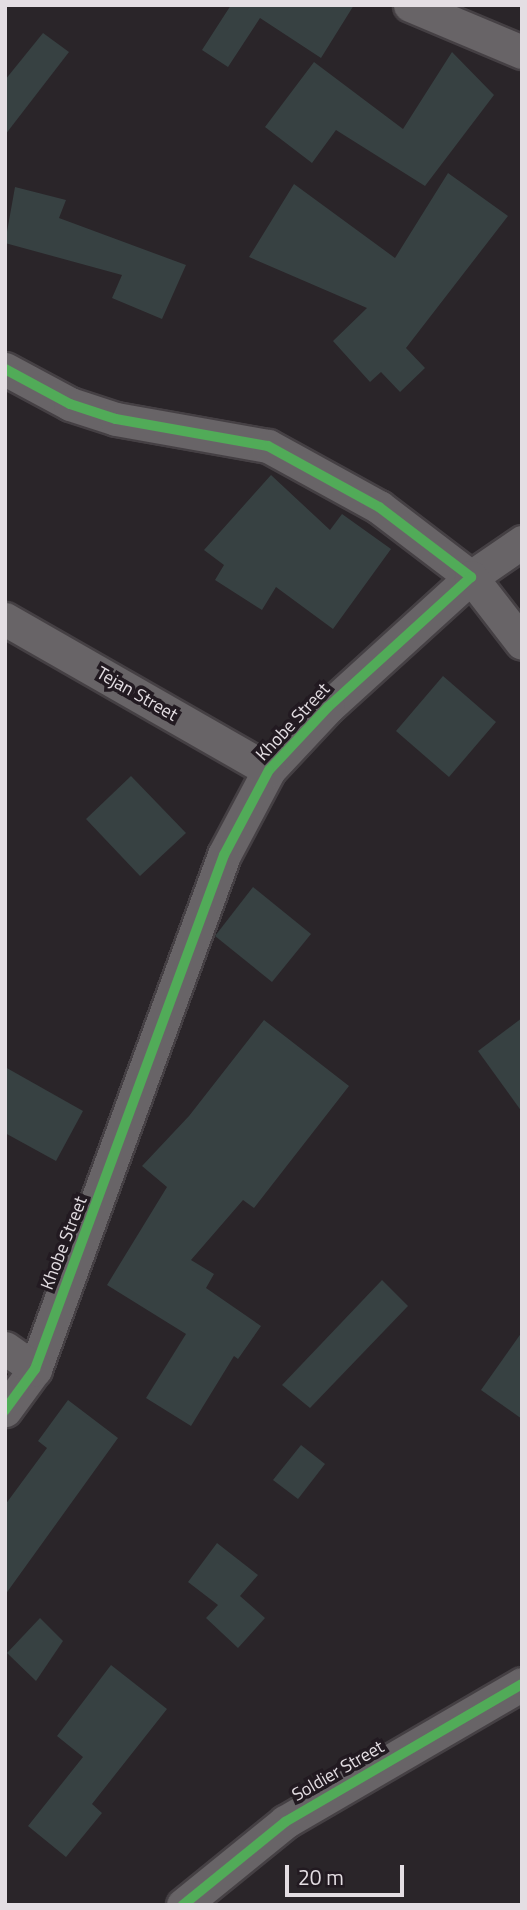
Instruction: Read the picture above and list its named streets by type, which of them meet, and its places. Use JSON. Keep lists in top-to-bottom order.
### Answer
{
  "streets": {
    "street": ["Tejan Street", "Khobe Street", "Soldier Street"]
  },
  "crossings": [
    ["Tejan Street", "Khobe Street"]
  ],
  "scale_bar": "20 m"
}
